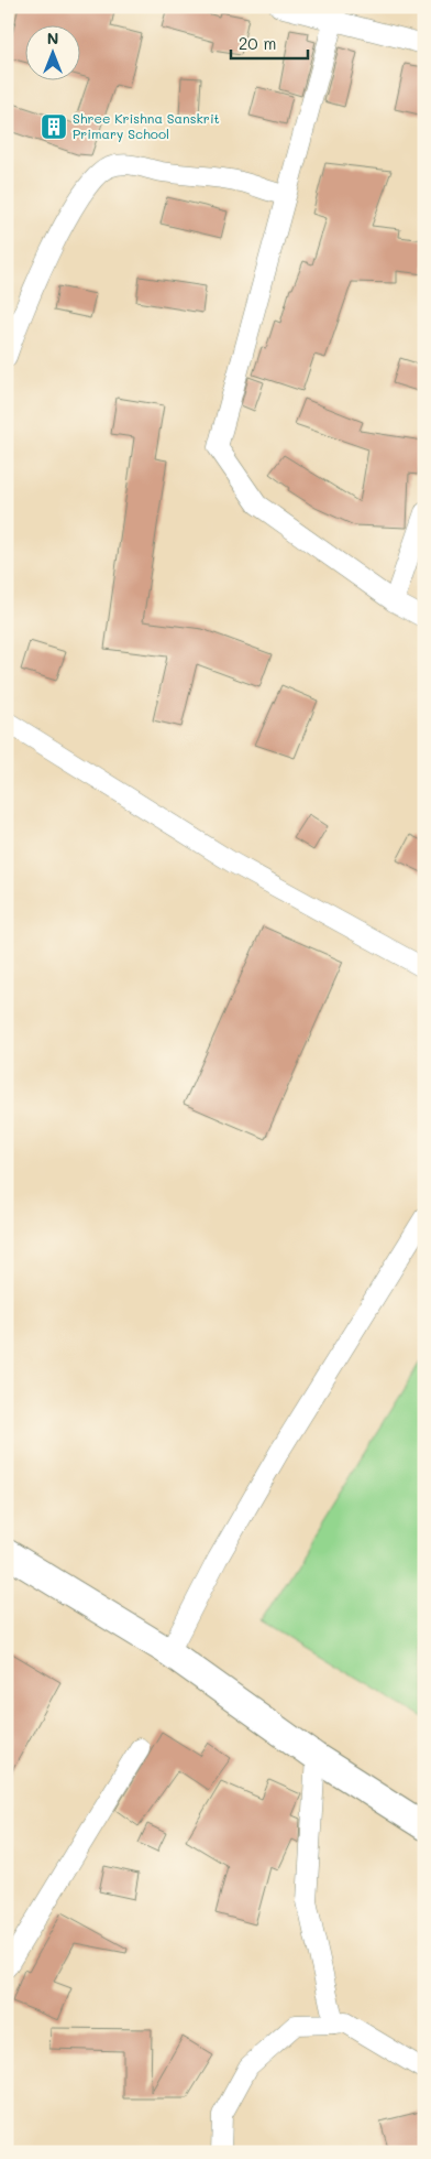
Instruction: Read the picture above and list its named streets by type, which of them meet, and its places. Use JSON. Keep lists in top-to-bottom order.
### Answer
{
  "places": {
    "building": ["Shree Krishna Sanskrit Primary School"]
  },
  "scale_bar": "20 m",
  "north": "top"
}
